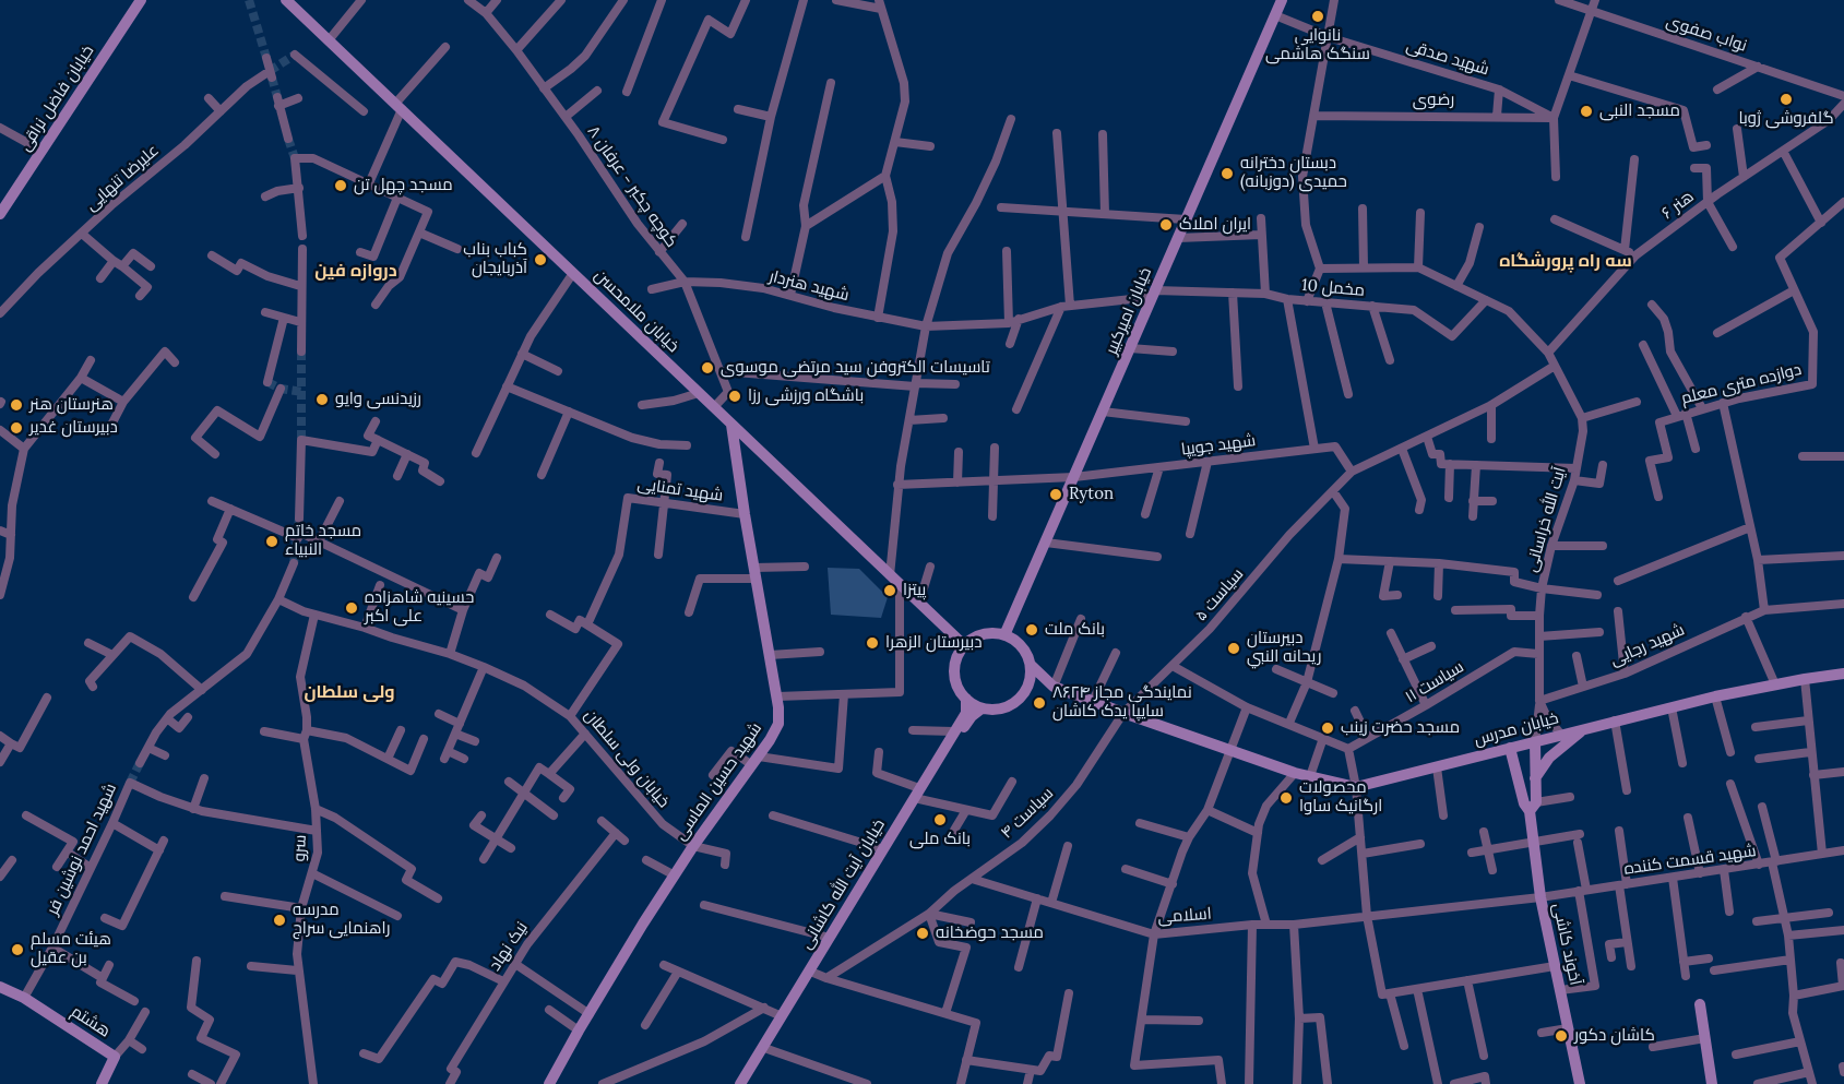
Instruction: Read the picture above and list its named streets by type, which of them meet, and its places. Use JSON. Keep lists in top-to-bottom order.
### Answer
{
  "streets": {
    "main road": [
      "خیابان فاضل نراقی",
      "خیابان ملامحسن",
      "خیابان امیرکبیر",
      "خیابان مدرس",
      "شهید حسین الماسی",
      "خیابان آیت الله کاشانی",
      "آخوند کاشی",
      "هشتم"
    ],
    "street": [
      "نواب صفوی",
      "شهید صدقی",
      "رضوی",
      "علیرضا تنهایی",
      "کوچه چکبر - عرفان ۸",
      "هنر ۶",
      "شهید هنردار",
      "مخمل 10",
      "دوازده متری معلم",
      "شهید جویپا",
      "شهید تمنایی",
      "آیت الله خراسانی",
      "سیاست ۵",
      "شهید رجایی",
      "سیاست ۱۱",
      "خیابان ولی سلطان",
      "سیاست ۴",
      "سرو",
      "شهید احمد نوشین فر",
      "شهید قسمت کننده",
      "اسلامی",
      "نیک نهاد"
    ]
  },
  "crossings": [
    ["شهید صدقی", "رضوی"],
    ["شهید صدقی", "خیابان امیرکبیر"],
    ["کوچه چکبر - عرفان ۸", "شهید هنردار"],
    ["کوچه چکبر - عرفان ۸", "خیابان ملامحسن"],
    ["شهید هنردار", "مخمل 10"],
    ["مخمل 10", "خیابان امیرکبیر"],
    ["خیابان ملامحسن", "خیابان امیرکبیر"],
    ["خیابان ملامحسن", "شهید حسین الماسی"],
    ["خیابان ملامحسن", "خیابان آیت الله کاشانی"],
    ["خیابان امیرکبیر", "شهید جویپا"],
    ["خیابان امیرکبیر", "خیابان آیت الله کاشانی"],
    ["شهید جویپا", "سیاست ۵"],
    ["شهید تمنایی", "شهید حسین الماسی"],
    ["آیت الله خراسانی", "شهید رجایی"],
    ["آیت الله خراسانی", "سیاست ۱۱"],
    ["آیت الله خراسانی", "خیابان مدرس"],
    ["آیت الله خراسانی", "آخوند کاشی"],
    ["سیاست ۵", "خیابان مدرس"],
    ["سیاست ۵", "سیاست ۴"],
    ["خیابان مدرس", "سیاست ۴"],
    ["خیابان مدرس", "آخوند کاشی"],
    ["خیابان ولی سلطان", "شهید حسین الماسی"],
    ["خیابان ولی سلطان", "سرو"],
    ["سیاست ۴", "اسلامی"],
    ["شهید احمد نوشین فر", "هشتم"],
    ["شهید قسمت کننده", "اسلامی"],
    ["شهید قسمت کننده", "آخوند کاشی"]
  ],
  "districts": ["سه راه پرورشگاه", "دروازه فین", "ولی سلطان"],
  "places": [
    "نانوایی سنگک هاشمی",
    "گلفروشی ژوبا",
    "مسجد النبی",
    "دبستان دخترانه حمیدی (دوزبانه)",
    "مسجد چهل تن",
    "ایران املاک",
    "کباب بناب آذربایجان",
    "تاسیسات الکتروفن سید مرتضی موسوی",
    "باشگاه ورزشی رزا",
    "رزیدنسی وایو",
    "هنرستان هنر",
    "دبیرستان غدیر",
    "Ryton",
    "مسجد خاتم النبیاء",
    "پیتزا",
    "حسینیه شاهزاده علی اکبر",
    "بانک ملت",
    "دبیرستان الزهرا",
    "دبيرستان ريحانه النبي",
    "نمایندگی مجاز ۸۶۲۴ سایپا یدک کاشان",
    "مسجد حضرت زینب",
    "محصولات ارگانیک ساوا",
    "بانک ملی",
    "مدرسه راهنمایی سراج",
    "مسجد حوضخانه",
    "هیئت مسلم بن عقیل",
    "کاشان دکور"
  ]
}
